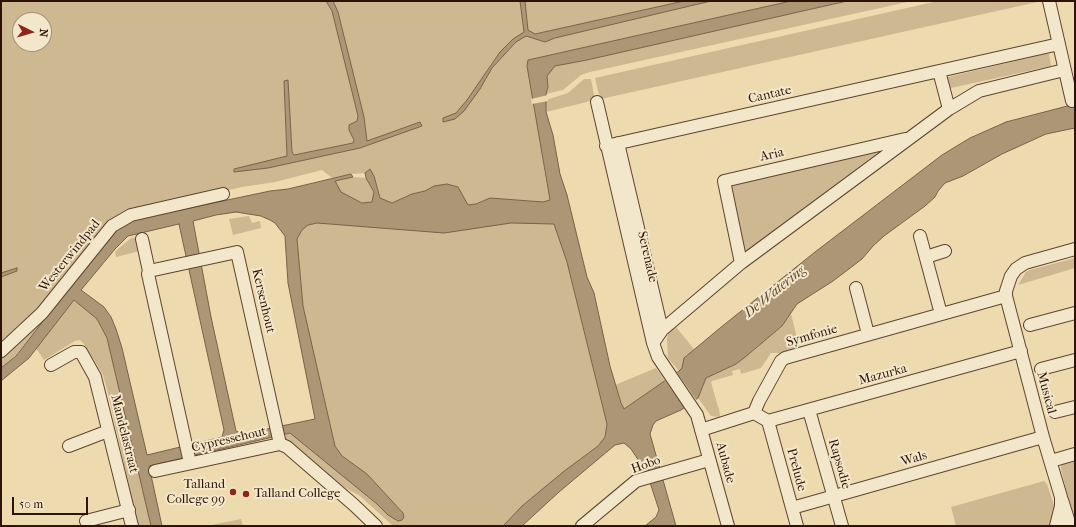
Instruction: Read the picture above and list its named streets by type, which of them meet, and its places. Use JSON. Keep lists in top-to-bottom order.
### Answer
{
  "streets": {
    "street": [
      "Cantate",
      "Aria",
      "Westerwindpad",
      "Serenade",
      "Kersenhout",
      "Symfonie",
      "Mazurka",
      "Musical",
      "Mandelastraat",
      "Cypressehout",
      "Wals",
      "Aubade",
      "Rapsodie",
      "Hobo",
      "Prelude"
    ]
  },
  "crossings": [
    ["Cantate", "Serenade"],
    ["Aria", "Serenade"],
    ["Serenade", "Aubade"],
    ["Kersenhout", "Cypressehout"],
    ["Symfonie", "Musical"],
    ["Mazurka", "Musical"],
    ["Mazurka", "Rapsodie"],
    ["Mazurka", "Prelude"],
    ["Musical", "Wals"],
    ["Wals", "Rapsodie"],
    ["Wals", "Prelude"],
    ["Aubade", "Hobo"]
  ],
  "water": ["De Watering"],
  "places": ["Talland College 99", "Talland College"],
  "scale_bar": "50 m",
  "north": "right"
}
